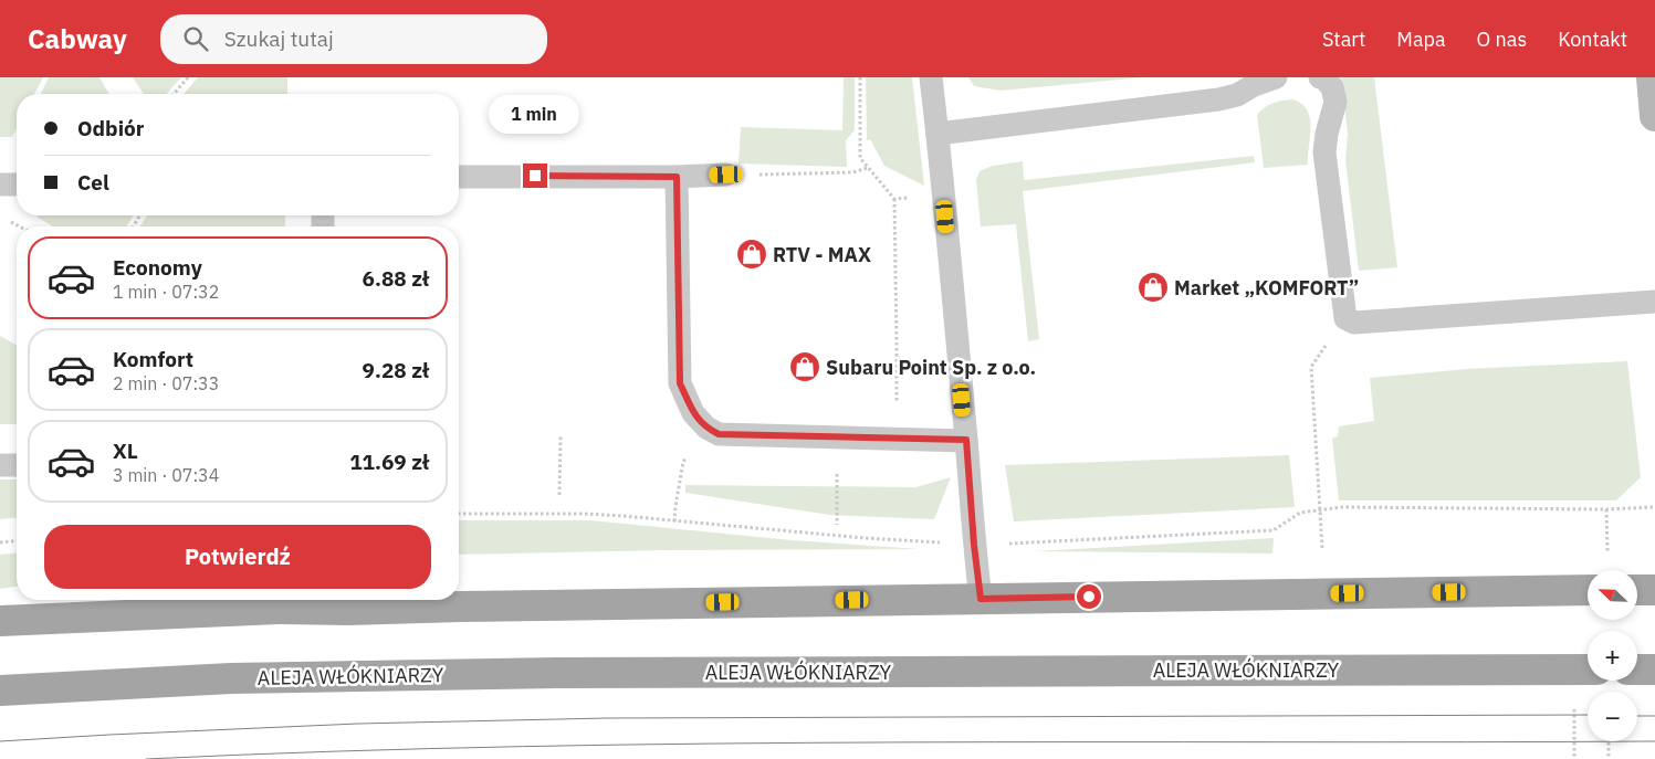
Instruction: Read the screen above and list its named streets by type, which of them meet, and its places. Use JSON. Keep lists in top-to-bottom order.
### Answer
{
  "streets": {
    "main road": ["ALEJA WŁÓKNIARZY"]
  },
  "places": {
    "shop": ["RTV - MAX", "Market „KOMFORT”", "Subaru Point Sp. z o.o."]
  },
  "north": "top left",
  "page": {
    "header": "Cabway",
    "search": "Szukaj tutaj",
    "nav": [
      "Start",
      "Mapa",
      "O nas",
      "Kontakt"
    ],
    "banner": ["Odbiór", "Cel"],
    "bubble": "1 min",
    "list": [
      {
        "name": "Economy",
        "note": "1 min · 07:32",
        "value": "6.88 zł"
      },
      {
        "name": "Komfort",
        "note": "2 min · 07:33",
        "value": "9.28 zł"
      },
      {
        "name": "XL",
        "note": "3 min · 07:34",
        "value": "11.69 zł"
      }
    ],
    "buttons": "Potwierdź",
    "map_buttons": ["+", "−"]
  }
}
